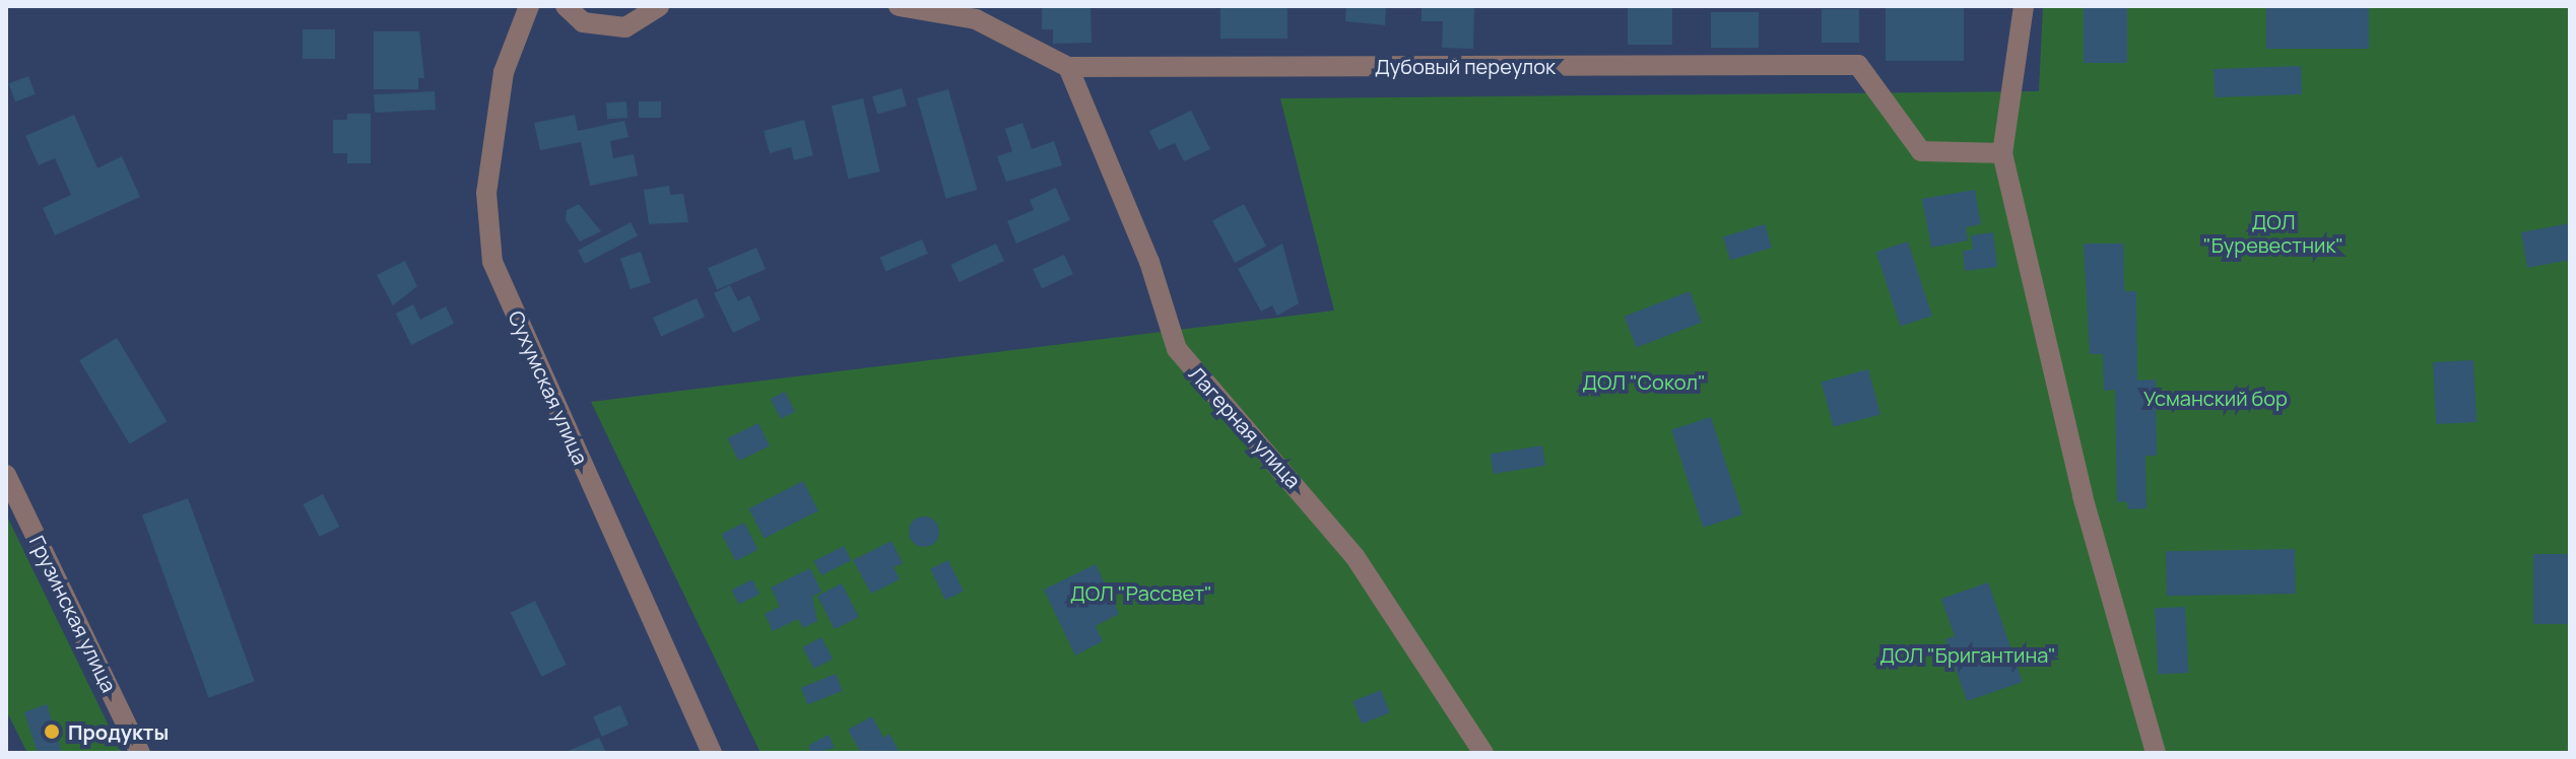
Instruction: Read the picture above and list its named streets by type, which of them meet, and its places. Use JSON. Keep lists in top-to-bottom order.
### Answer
{
  "streets": {
    "street": [
      "Дубовый переулок",
      "Сухумская улица",
      "Лагерная улица",
      "Грузинская улица"
    ]
  },
  "crossings": [
    ["Дубовый переулок", "Лагерная улица"]
  ],
  "parks": [
    "ДОЛ \"Буревестник\"",
    "ДОЛ \"Сокол\"",
    "Усманский бор",
    "ДОЛ \"Рассвет\"",
    "ДОЛ \"Бригантина\""
  ],
  "places": ["Продукты"]
}
